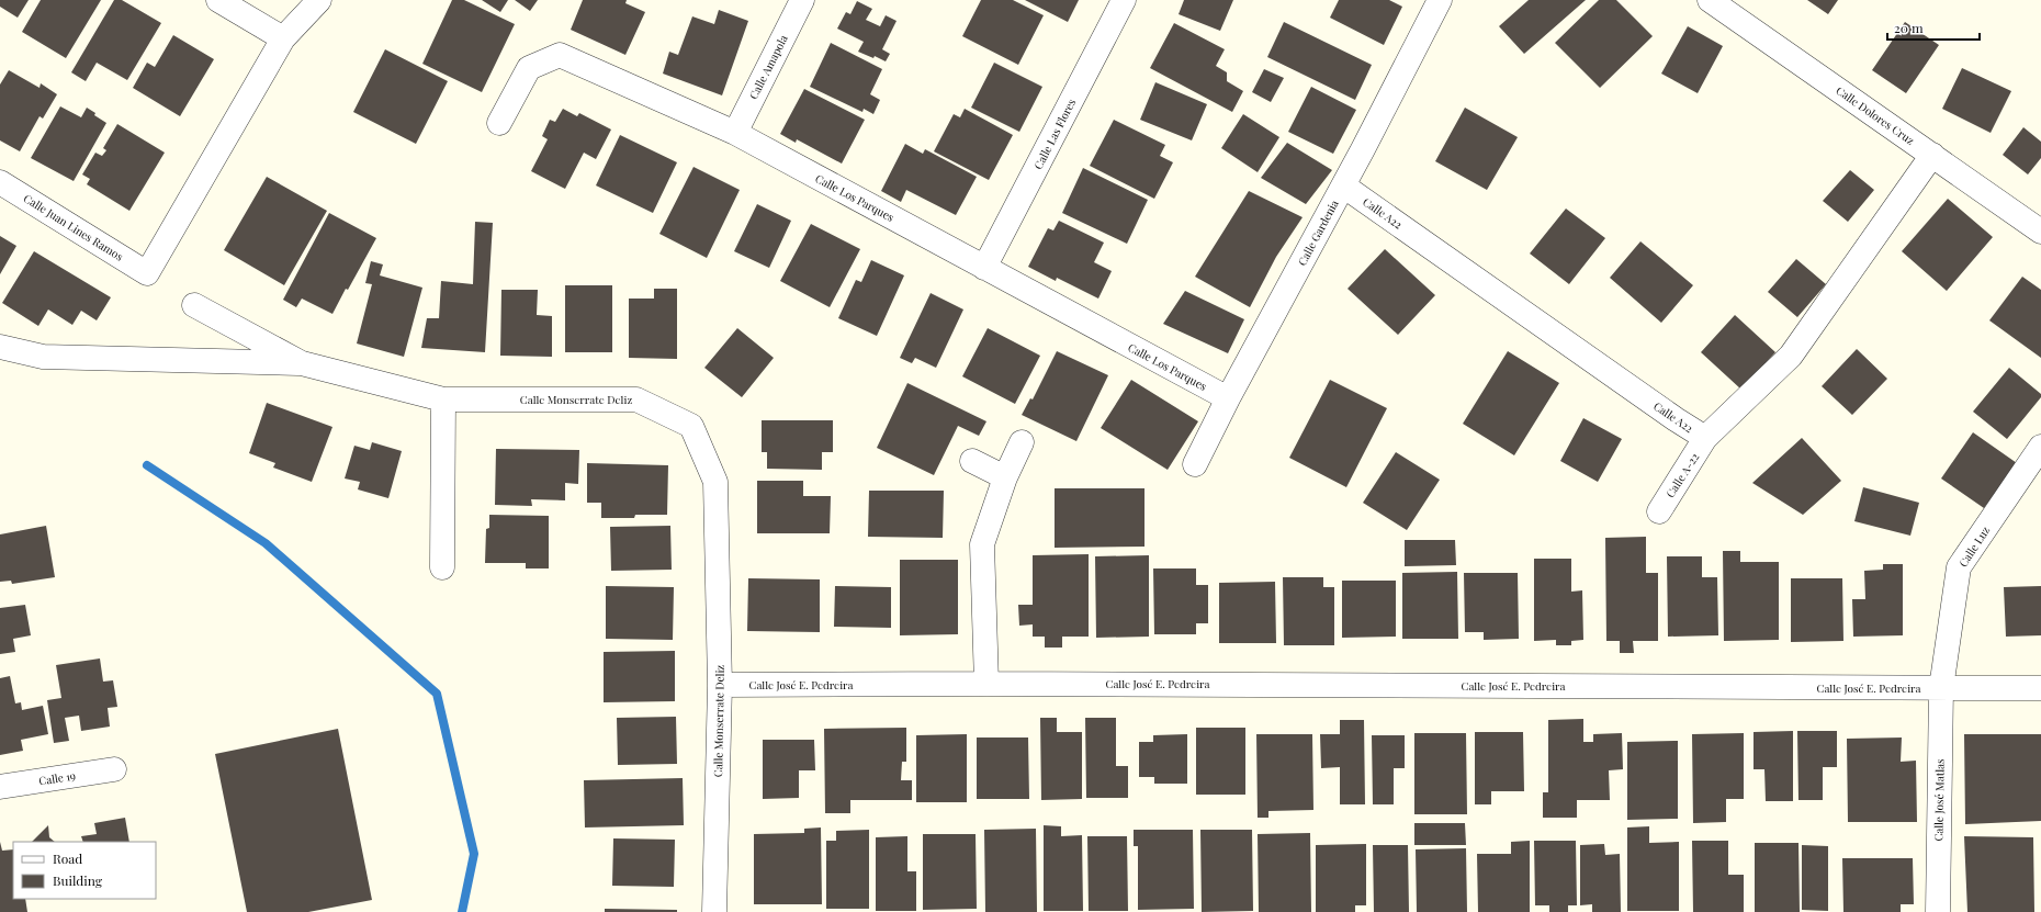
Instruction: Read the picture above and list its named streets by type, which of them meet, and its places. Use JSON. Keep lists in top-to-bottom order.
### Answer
{
  "streets": {
    "street": [
      "Calle Amapola",
      "Calle Dolores Cruz",
      "Calle Las Flores",
      "Calle Los Parques",
      "Calle A22",
      "Calle Juan Lines Ramos",
      "Calle Gardenia",
      "Calle Monserrate Deliz",
      "Calle A-22",
      "Calle Luz",
      "Calle José E. Pedreira",
      "Calle 19",
      "Calle José Matlas"
    ]
  },
  "crossings": [
    ["Calle Amapola", "Calle Los Parques"],
    ["Calle Dolores Cruz", "Calle A22"],
    ["Calle Las Flores", "Calle Los Parques"],
    ["Calle Los Parques", "Calle Gardenia"],
    ["Calle A22", "Calle Gardenia"],
    ["Calle A22", "Calle A-22"],
    ["Calle Monserrate Deliz", "Calle José E. Pedreira"],
    ["Calle Luz", "Calle José E. Pedreira"],
    ["Calle Luz", "Calle José Matlas"],
    ["Calle José E. Pedreira", "Calle José Matlas"]
  ],
  "legend": ["Road", "Building"],
  "scale_bar": "20 m"
}
